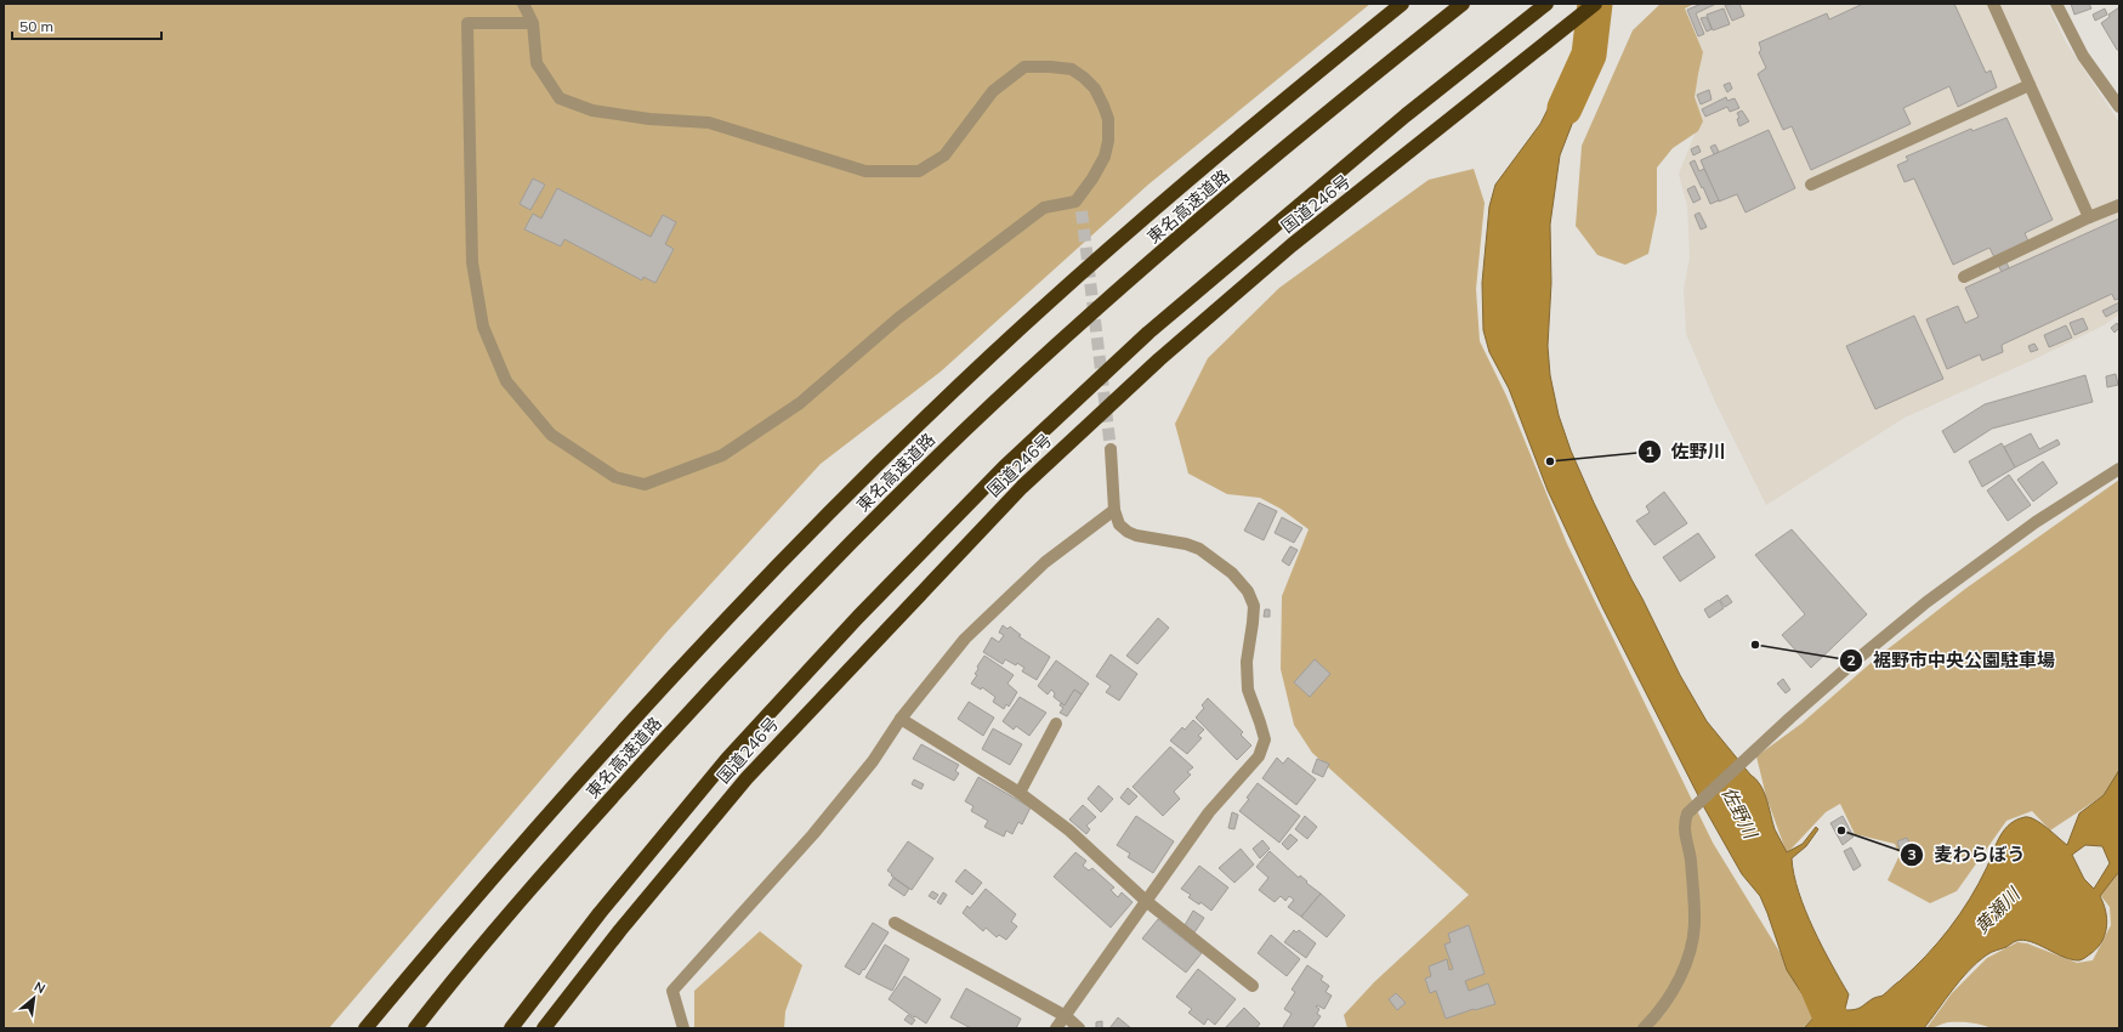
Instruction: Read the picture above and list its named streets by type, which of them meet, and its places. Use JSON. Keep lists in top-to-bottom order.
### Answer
{
  "streets": {
    "highway": ["国道246号", "東名高速道路"]
  },
  "water": ["佐野川", "黄瀬川"],
  "places": ["佐野川", "裾野市中央公園駐車場", "麦わらぼう"],
  "scale_bar": "50 m",
  "north": "top right"
}
